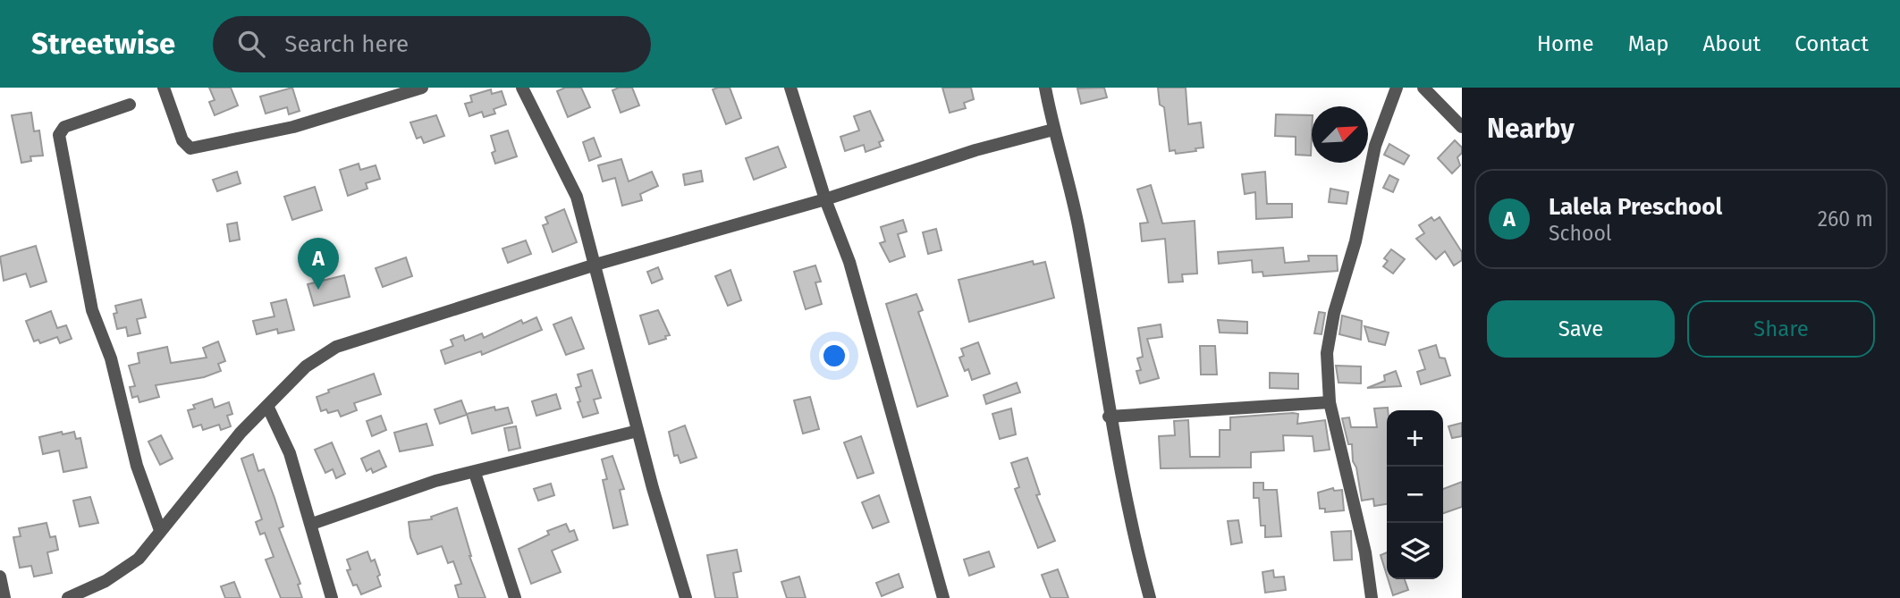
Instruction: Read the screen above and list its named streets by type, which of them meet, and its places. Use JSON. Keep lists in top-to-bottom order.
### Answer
{
  "north": "top right",
  "page": {
    "header": "Streetwise",
    "search": "Search here",
    "nav": [
      "Home",
      "Map",
      "About",
      "Contact"
    ],
    "heading": "Nearby",
    "list": [
      {
        "mark": "A",
        "name": "Lalela Preschool",
        "note": "School",
        "value": "260 m"
      }
    ],
    "pins": "A",
    "buttons": ["Save", "Share"],
    "map_buttons": ["+", "−"]
  }
}
